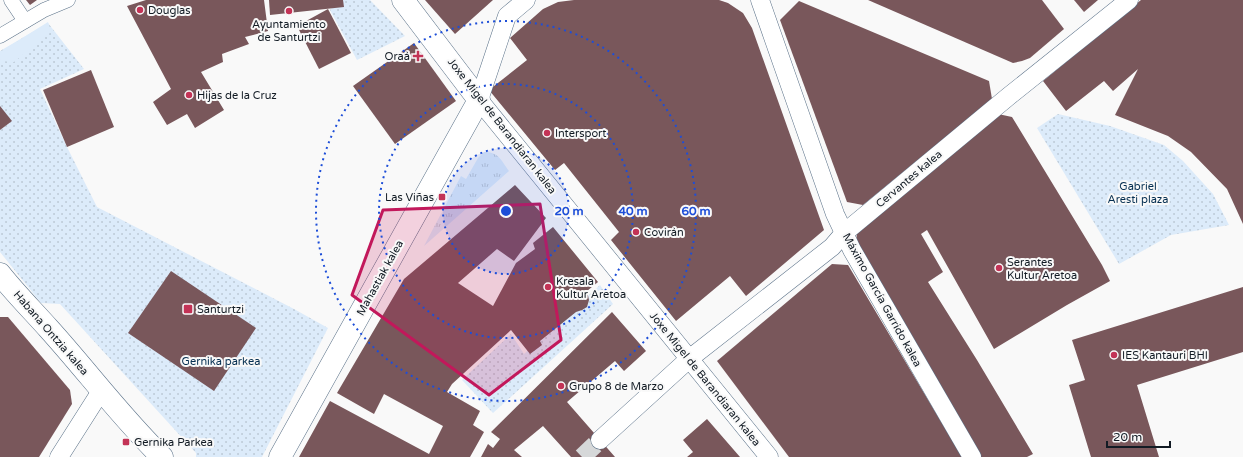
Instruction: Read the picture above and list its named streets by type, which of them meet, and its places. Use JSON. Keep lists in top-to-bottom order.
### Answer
{
  "streets": {
    "street": [
      "Joxe Migel de Barandiaran kalea",
      "Cervantes kalea",
      "Mahastiak kalea",
      "Máximo García Garrido kalea",
      "Habana Ontzia kalea"
    ]
  },
  "crossings": [
    ["Joxe Migel de Barandiaran kalea", "Cervantes kalea"],
    ["Joxe Migel de Barandiaran kalea", "Mahastiak kalea"],
    ["Cervantes kalea", "Máximo García Garrido kalea"]
  ],
  "parks": ["Gabriel Aresti plaza", "Gernika parkea"],
  "places": {
    "other": [
      "Douglas",
      "Ayuntamiento de Santurtzi",
      "Hijas de la Cruz",
      "Intersport",
      "Covirán",
      "Serantes Kultur Aretoa",
      "Kresala Kultur Aretoa",
      "IES Kantauri BHI",
      "Grupo 8 de Marzo"
    ],
    "health": ["Oraá"],
    "transit": ["Las Viñas", "Santurtzi", "Gernika Parkea"]
  },
  "scale_bar": "20 m",
  "rings": ["20 m", "40 m", "60 m"]
}
